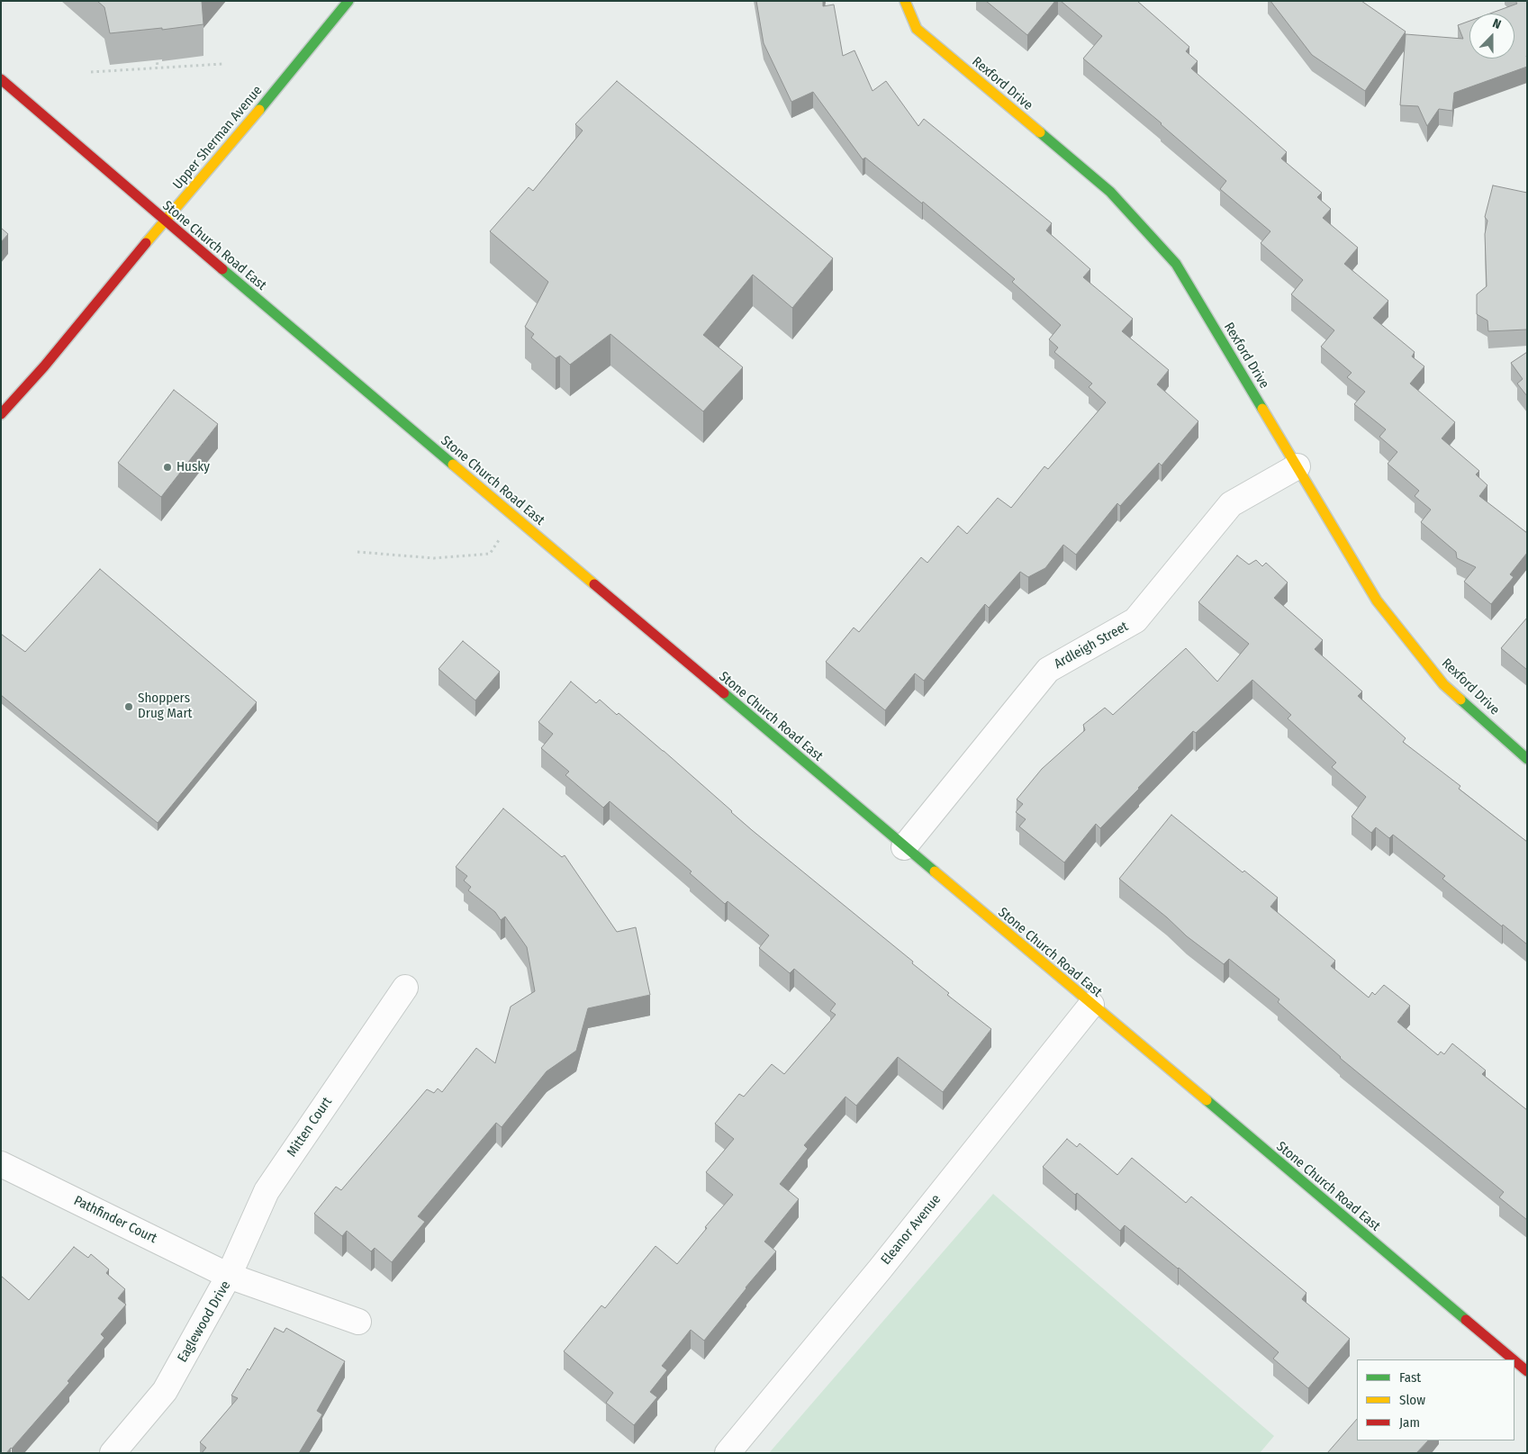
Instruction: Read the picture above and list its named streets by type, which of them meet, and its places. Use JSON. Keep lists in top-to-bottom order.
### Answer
{
  "streets": {
    "main road": ["Rexford Drive", "Upper Sherman Avenue", "Stone Church Road East"],
    "street": [
      "Ardleigh Street",
      "Mitten Court",
      "Pathfinder Court",
      "Eleanor Avenue",
      "Eaglewood Drive"
    ]
  },
  "crossings": [
    ["Rexford Drive", "Ardleigh Street"],
    ["Upper Sherman Avenue", "Stone Church Road East"],
    ["Stone Church Road East", "Ardleigh Street"],
    ["Stone Church Road East", "Eleanor Avenue"],
    ["Mitten Court", "Pathfinder Court"],
    ["Mitten Court", "Eaglewood Drive"],
    ["Pathfinder Court", "Eaglewood Drive"]
  ],
  "places": ["Husky", "Shoppers Drug Mart"],
  "legend": ["Fast", "Slow", "Jam"],
  "north": "top"
}
